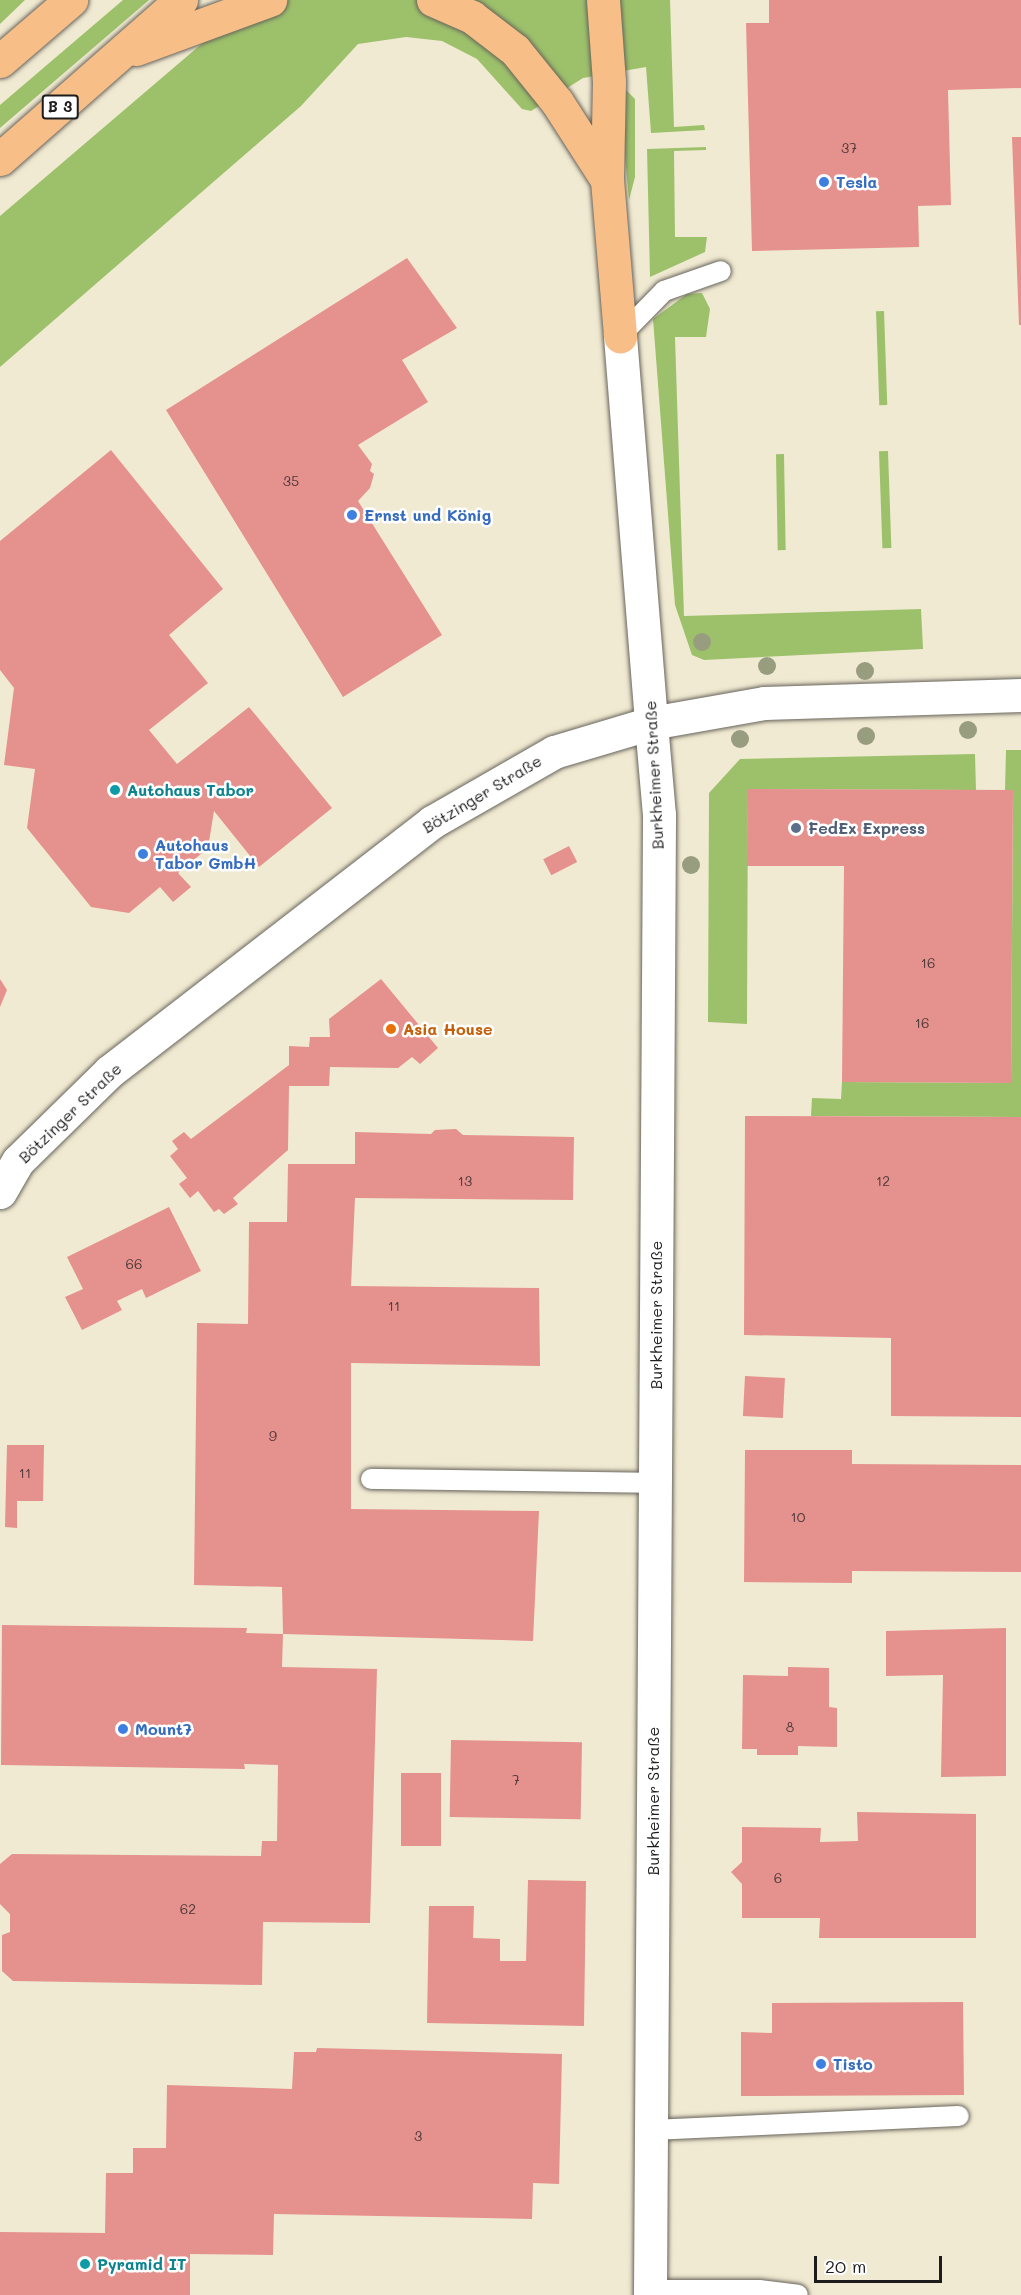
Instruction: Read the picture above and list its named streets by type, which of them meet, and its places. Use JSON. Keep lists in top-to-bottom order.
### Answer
{
  "streets": {
    "highway": ["B 3"],
    "street": ["Burkheimer Straße", "Bötzinger Straße"]
  },
  "crossings": [
    ["Burkheimer Straße", "Bötzinger Straße"]
  ],
  "places": [
    "Tesla",
    "Ernst und König",
    "Autohaus Tabor",
    "FedEx Express",
    "Autohaus Tabor GmbH",
    "Asia House",
    "Mount7",
    "Tisto",
    "Pyramid IT"
  ],
  "house_numbers": [
    "37",
    "35",
    "16",
    "16",
    "13",
    "12",
    "66",
    "11",
    "9",
    "11",
    "10",
    "8",
    "7",
    "6",
    "62",
    "3"
  ],
  "scale_bar": "20 m"
}
